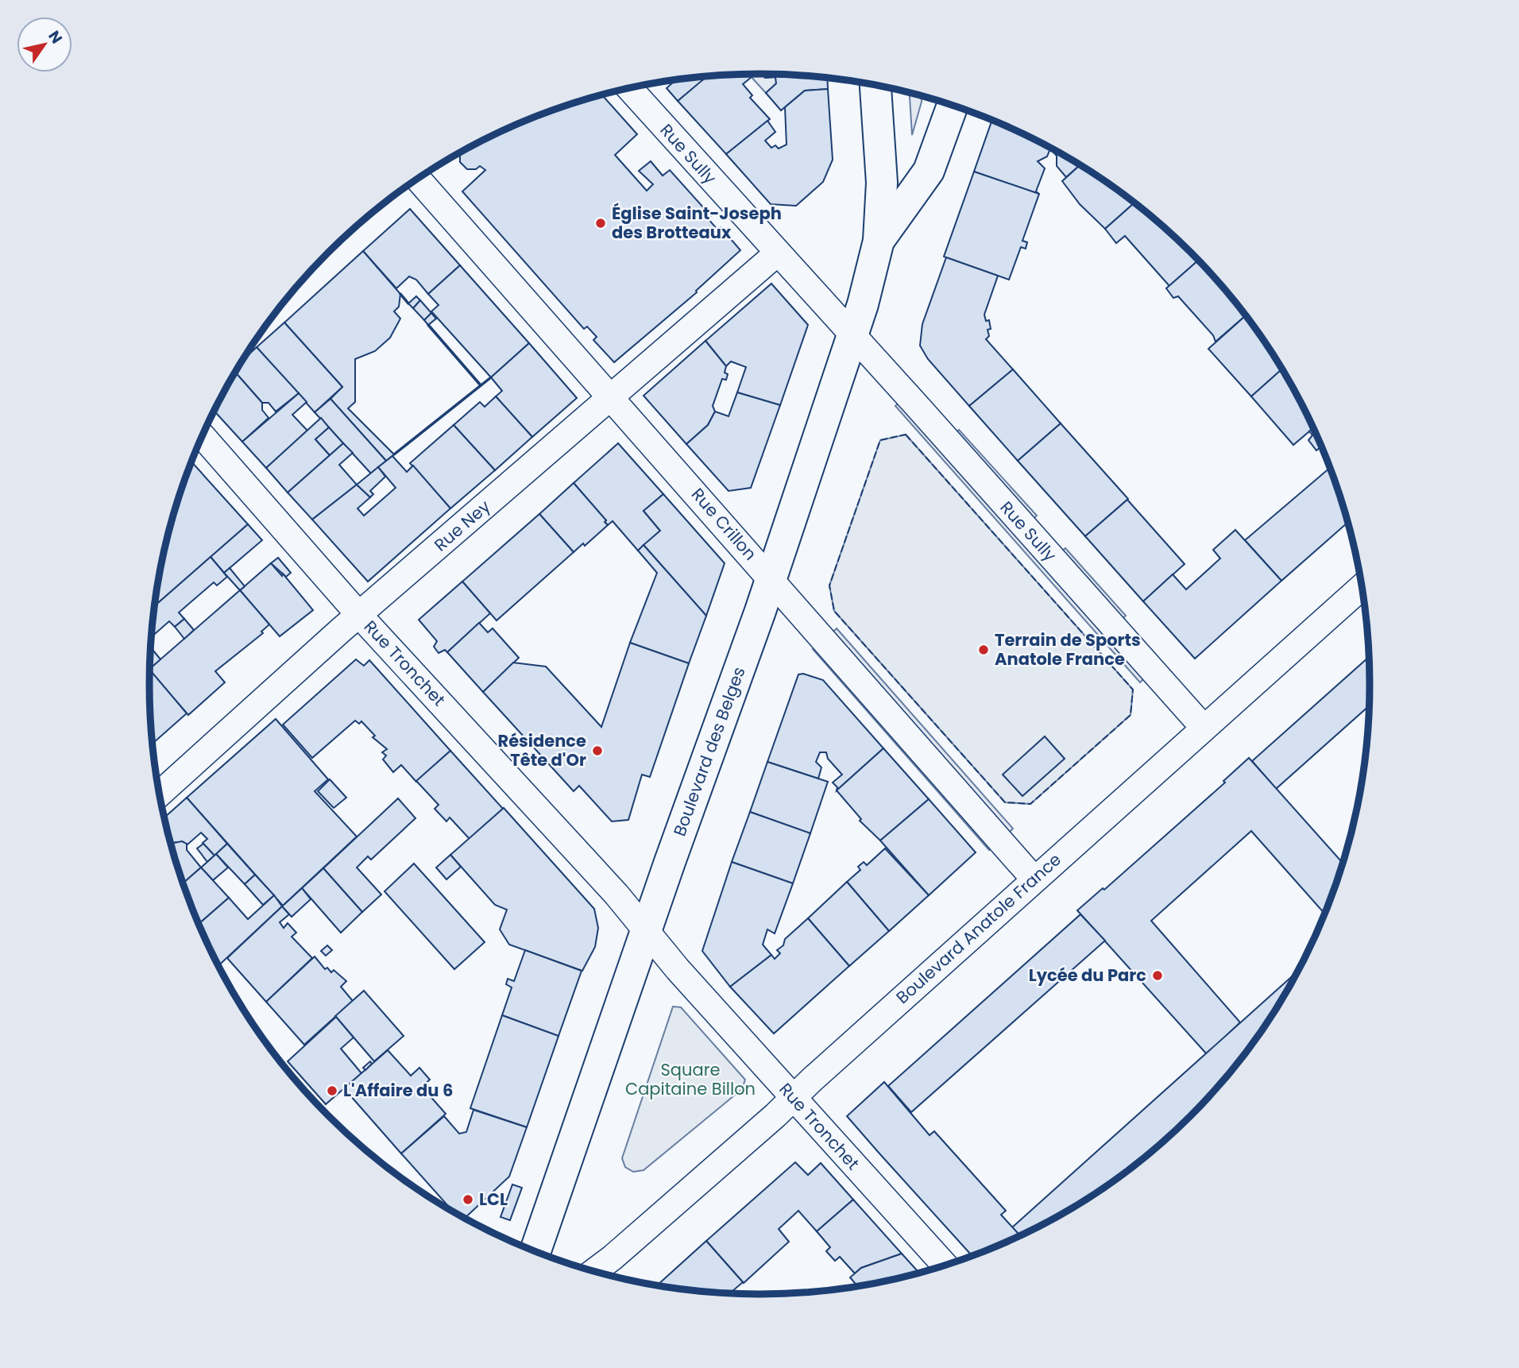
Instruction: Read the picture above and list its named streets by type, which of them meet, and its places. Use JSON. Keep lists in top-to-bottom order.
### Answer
{
  "streets": {
    "main road": ["Boulevard des Belges"],
    "street": [
      "Rue Sully",
      "Rue Crillon",
      "Rue Ney",
      "Rue Tronchet",
      "Boulevard Anatole France"
    ]
  },
  "crossings": [
    ["Rue Sully", "Rue Ney"],
    ["Rue Sully", "Boulevard des Belges"],
    ["Rue Sully", "Boulevard Anatole France"],
    ["Rue Crillon", "Rue Ney"],
    ["Rue Crillon", "Boulevard des Belges"],
    ["Rue Crillon", "Boulevard Anatole France"],
    ["Rue Ney", "Rue Tronchet"],
    ["Rue Tronchet", "Boulevard des Belges"],
    ["Rue Tronchet", "Boulevard Anatole France"]
  ],
  "parks": ["Square Capitaine Billon"],
  "places": [
    "Église Saint-Joseph des Brotteaux",
    "Terrain de Sports Anatole France",
    "Résidence Tête d'Or",
    "Lycée du Parc",
    "L'Affaire du 6",
    "LCL"
  ],
  "north": "top right"
}
